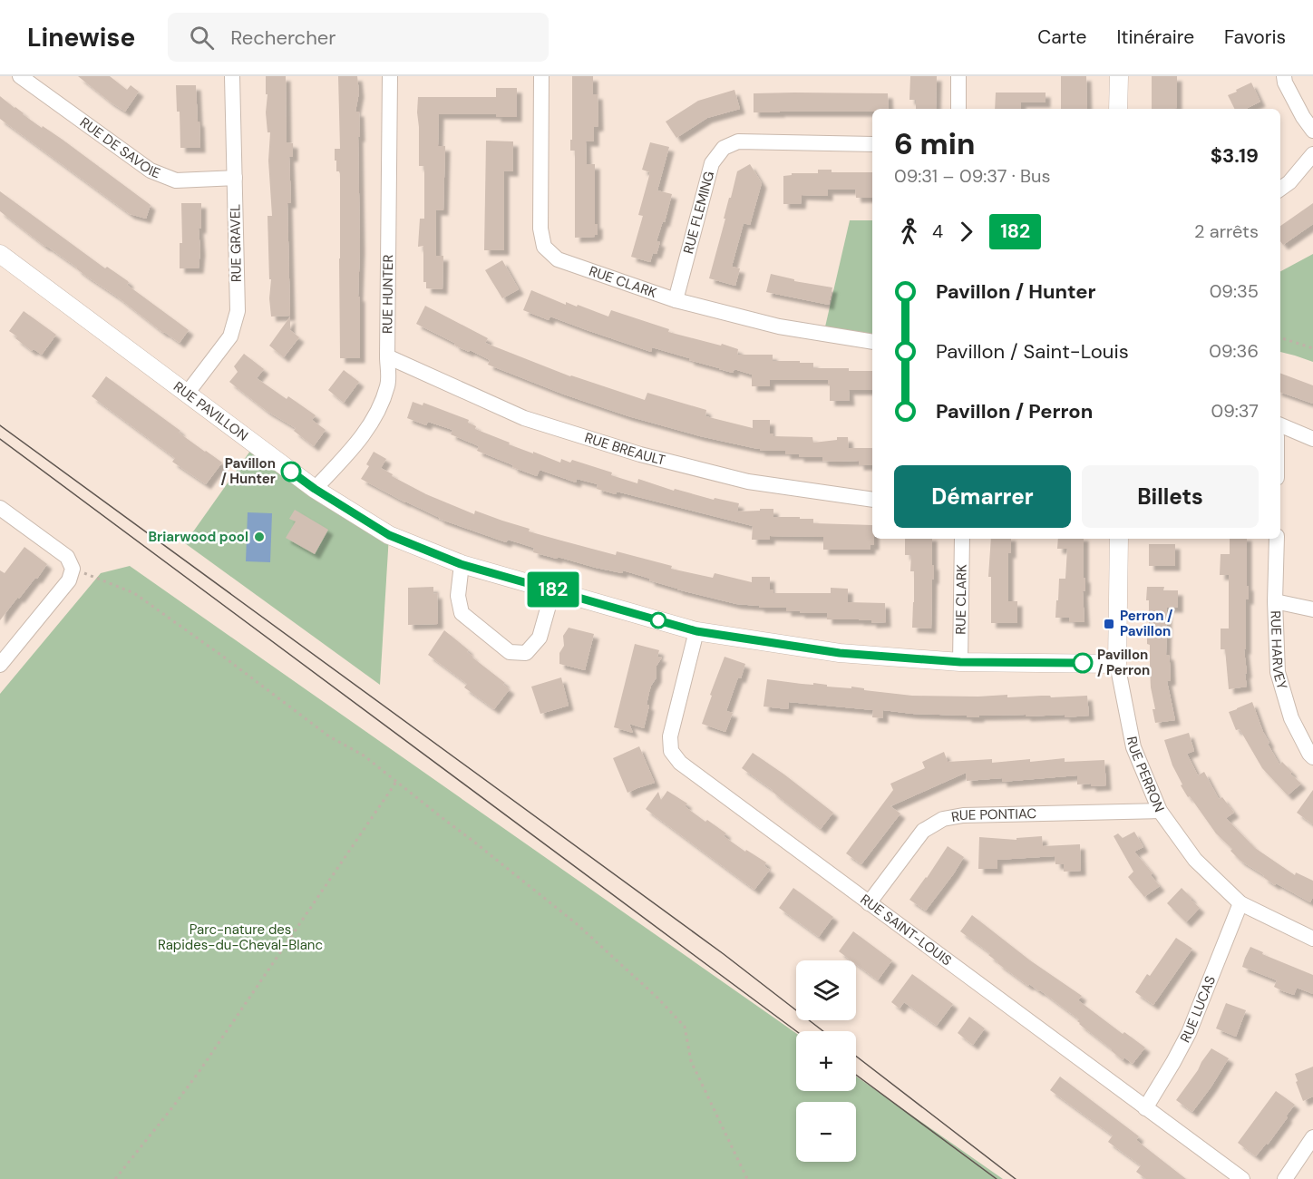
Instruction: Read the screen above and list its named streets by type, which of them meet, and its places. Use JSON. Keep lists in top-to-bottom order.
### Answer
{
  "streets": {
    "street": [
      "RUE DE SAVOIE",
      "RUE FLEMING",
      "RUE GRAVEL",
      "RUE CLARK",
      "RUE HUNTER",
      "RUE PAVILLON",
      "RUE BREAULT",
      "RUE HARVEY",
      "RUE PERRON",
      "RUE PONTIAC",
      "RUE SAINT-LOUIS",
      "RUE LUCAS"
    ]
  },
  "crossings": [
    ["RUE DE SAVOIE", "RUE GRAVEL"],
    ["RUE FLEMING", "RUE CLARK"],
    ["RUE GRAVEL", "RUE PAVILLON"],
    ["RUE CLARK", "RUE PAVILLON"],
    ["RUE HUNTER", "RUE PAVILLON"],
    ["RUE HUNTER", "RUE BREAULT"],
    ["RUE PAVILLON", "RUE PERRON"],
    ["RUE PAVILLON", "RUE SAINT-LOUIS"],
    ["RUE PERRON", "RUE PONTIAC"],
    ["RUE PERRON", "RUE LUCAS"],
    ["RUE PONTIAC", "RUE SAINT-LOUIS"],
    ["RUE SAINT-LOUIS", "RUE LUCAS"]
  ],
  "parks": ["Parc-nature des Rapides-du-Cheval-Blanc"],
  "places": {
    "other": ["Pavillon / Hunter", "Briarwood pool", "Pavillon / Perron"],
    "transit": ["Perron / Pavillon"]
  },
  "lines": ["bus line 182"],
  "page": {
    "header": "Linewise",
    "search": "Rechercher",
    "nav": ["Carte", "Itinéraire", "Favoris"],
    "on_map": "182",
    "heading": ["6 min", "09:31 – 09:37 · Bus", "$3.19"],
    "legs": ["4", "182", "2 arrêts"],
    "list": [
      {
        "name": "Pavillon / Hunter",
        "value": "09:35"
      },
      {
        "name": "Pavillon / Saint-Louis",
        "value": "09:36"
      },
      {
        "name": "Pavillon / Perron",
        "value": "09:37"
      }
    ],
    "buttons": ["Démarrer", "Billets"],
    "map_buttons": ["+", "−"]
  }
}
